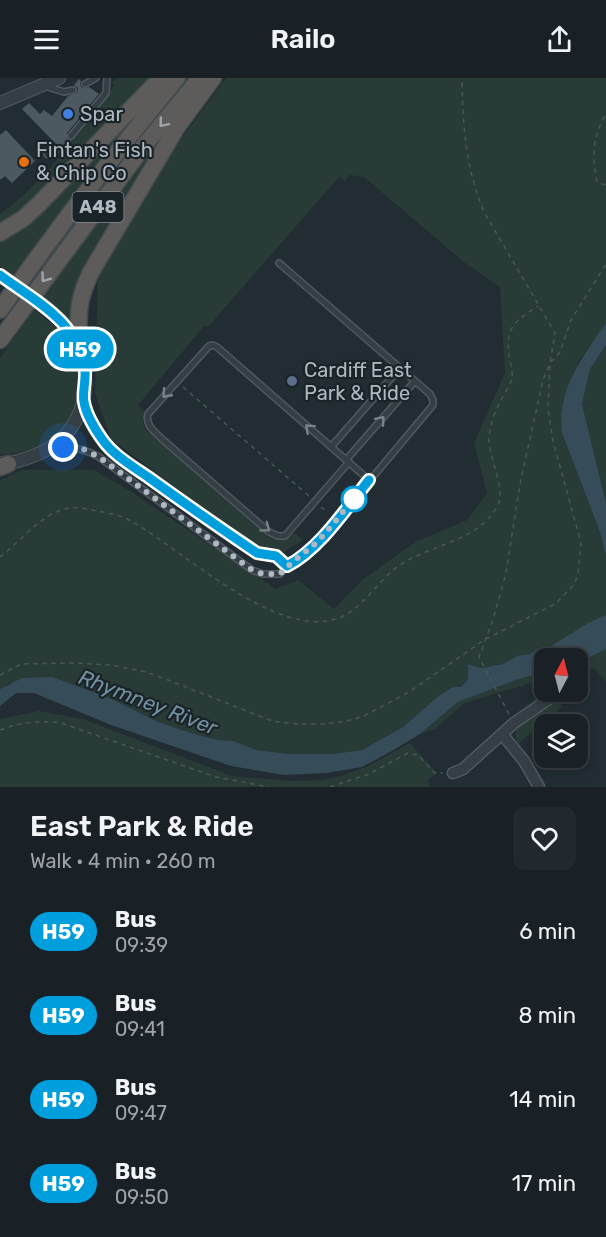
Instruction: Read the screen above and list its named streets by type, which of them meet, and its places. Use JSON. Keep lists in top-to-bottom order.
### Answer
{
  "streets": {
    "highway": ["A48"]
  },
  "water": ["Rhymney River"],
  "places": ["Spar", "Fintan's Fish & Chip Co", "Cardiff East Park & Ride"],
  "lines": ["bus line H59"],
  "north": "top",
  "page": {
    "header": "Railo",
    "on_map": "H59",
    "heading": ["East Park & Ride", "Walk · 4 min · 260 m"],
    "list": [
      {
        "mark": "H59",
        "name": "Bus",
        "note": "09:39",
        "value": "6 min"
      },
      {
        "mark": "H59",
        "name": "Bus",
        "note": "09:41",
        "value": "8 min"
      },
      {
        "mark": "H59",
        "name": "Bus",
        "note": "09:47",
        "value": "14 min"
      },
      {
        "mark": "H59",
        "name": "Bus",
        "note": "09:50",
        "value": "17 min"
      }
    ]
  }
}
